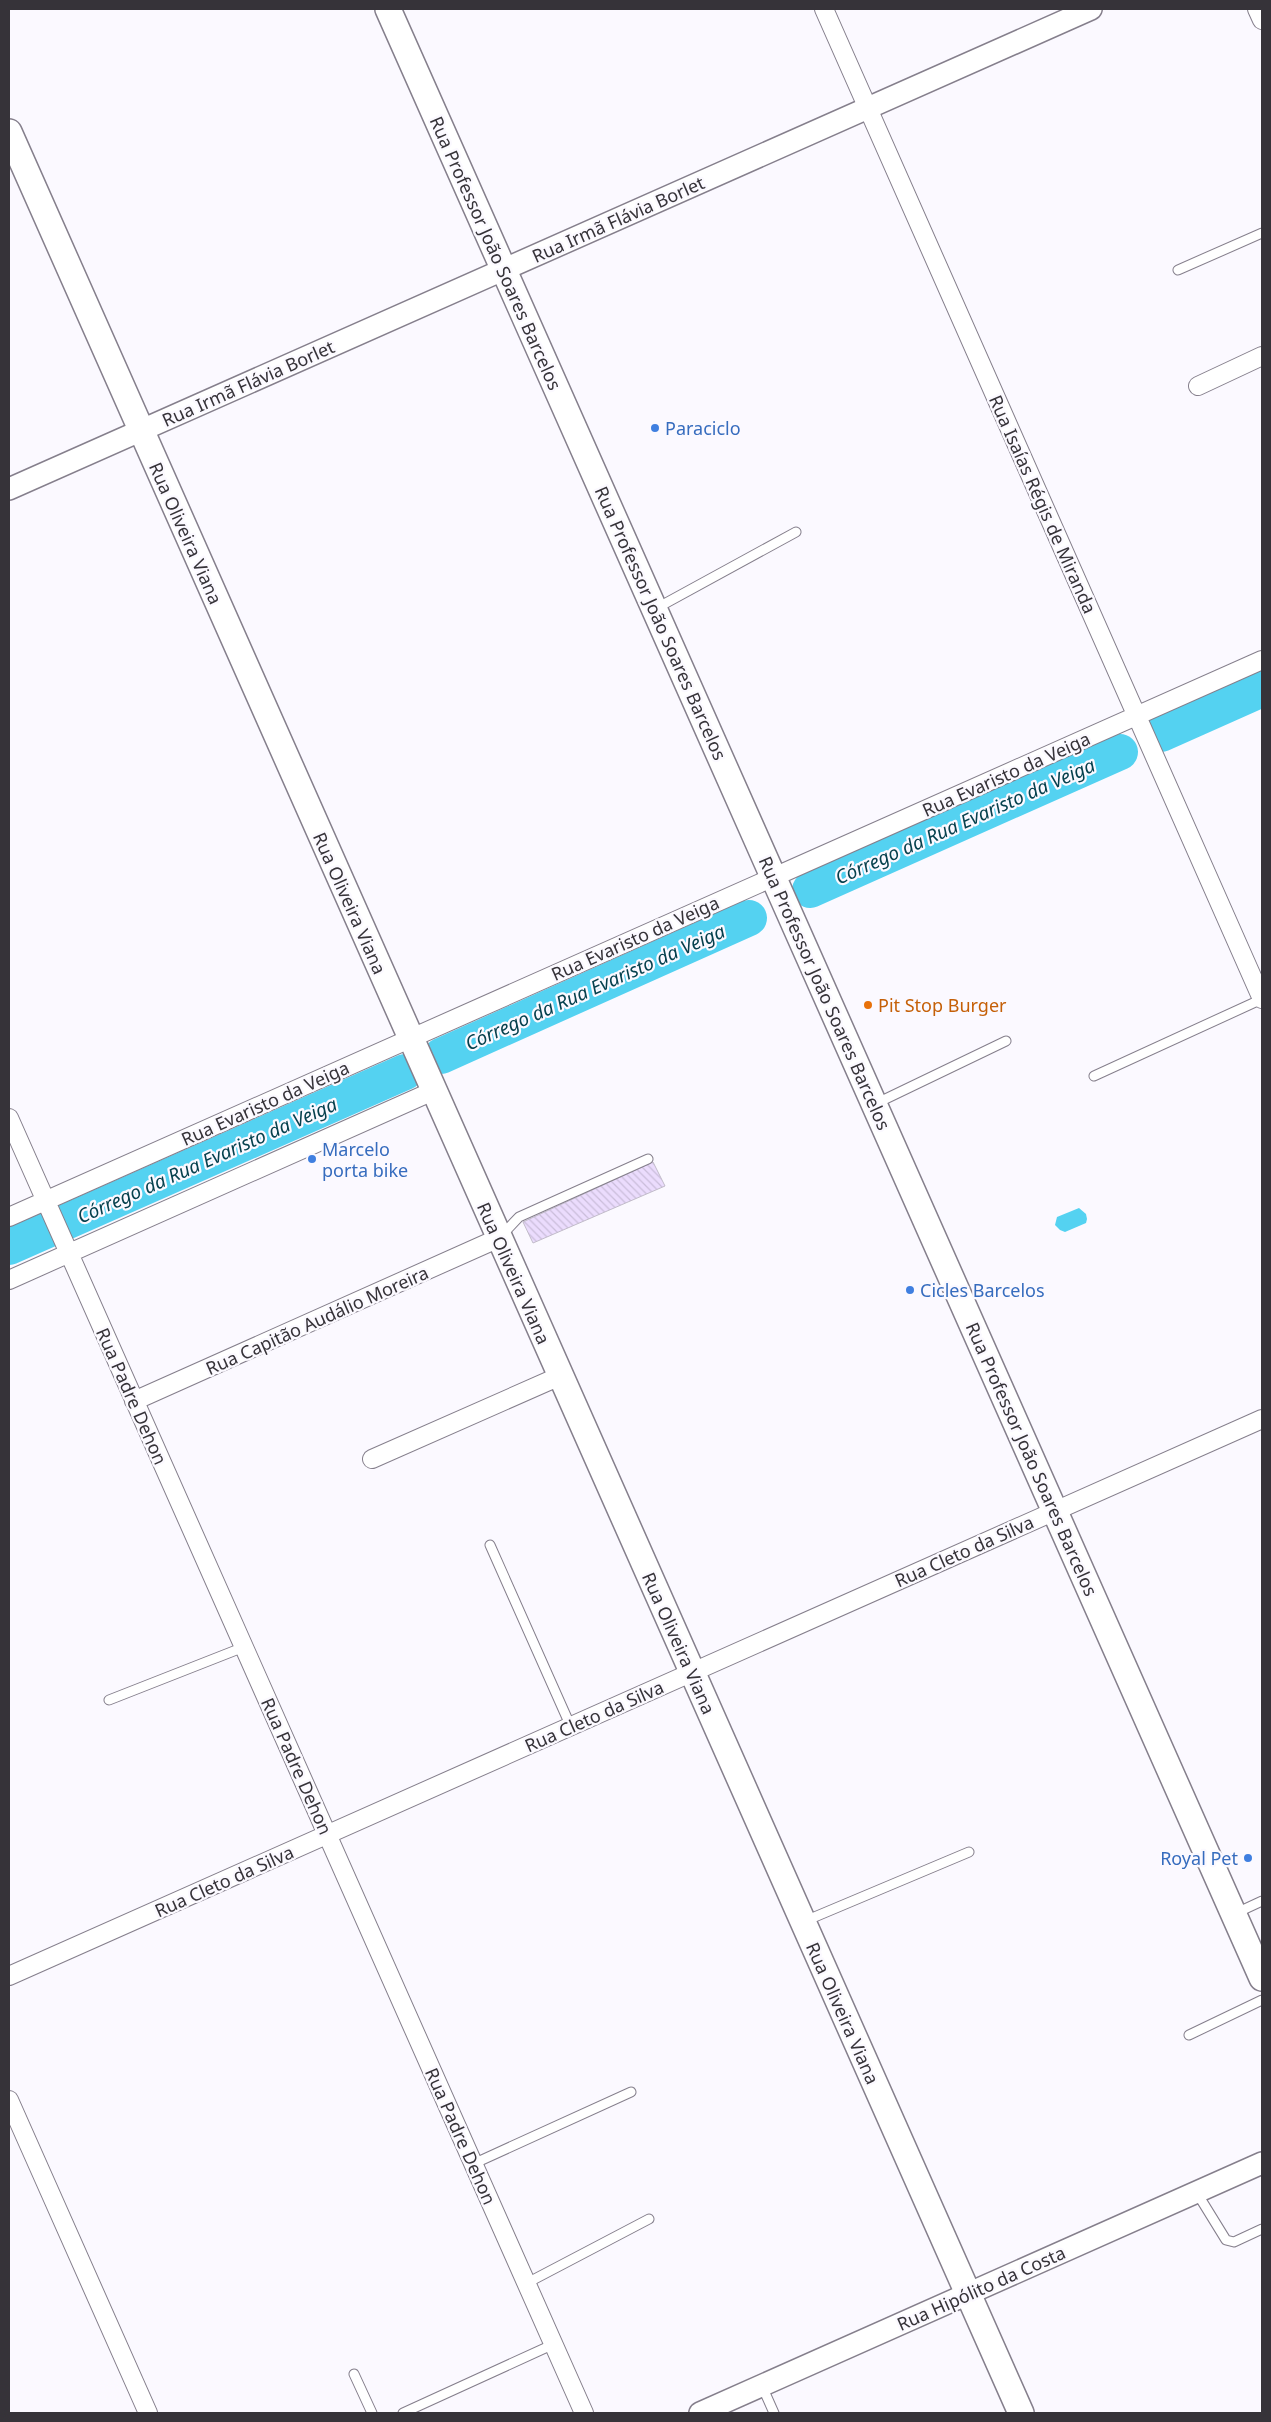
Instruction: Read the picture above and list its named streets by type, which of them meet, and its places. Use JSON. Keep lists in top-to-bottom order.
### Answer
{
  "streets": {
    "main road": ["Rua Professor João Soares Barcelos", "Rua Oliveira Viana"],
    "street": [
      "Rua Irmã Flávia Borlet",
      "Rua Isaías Régis de Miranda",
      "Rua Evaristo da Veiga",
      "Rua Capitão Audálio Moreira",
      "Rua Padre Dehon",
      "Rua Cleto da Silva",
      "Rua Hipólito da Costa"
    ]
  },
  "crossings": [
    ["Rua Irmã Flávia Borlet", "Rua Professor João Soares Barcelos"],
    ["Rua Irmã Flávia Borlet", "Rua Isaías Régis de Miranda"],
    ["Rua Irmã Flávia Borlet", "Rua Oliveira Viana"],
    ["Rua Professor João Soares Barcelos", "Rua Evaristo da Veiga"],
    ["Rua Professor João Soares Barcelos", "Rua Cleto da Silva"],
    ["Rua Isaías Régis de Miranda", "Rua Evaristo da Veiga"],
    ["Rua Oliveira Viana", "Rua Evaristo da Veiga"],
    ["Rua Oliveira Viana", "Rua Capitão Audálio Moreira"],
    ["Rua Oliveira Viana", "Rua Cleto da Silva"],
    ["Rua Oliveira Viana", "Rua Hipólito da Costa"],
    ["Rua Evaristo da Veiga", "Rua Padre Dehon"],
    ["Rua Capitão Audálio Moreira", "Rua Padre Dehon"],
    ["Rua Padre Dehon", "Rua Cleto da Silva"]
  ],
  "water": ["Córrego da Rua Evaristo da Veiga"],
  "places": [
    "Paraciclo",
    "Pit Stop Burger",
    "Marcelo porta bike",
    "Cicles Barcelos",
    "Royal Pet"
  ]
}
